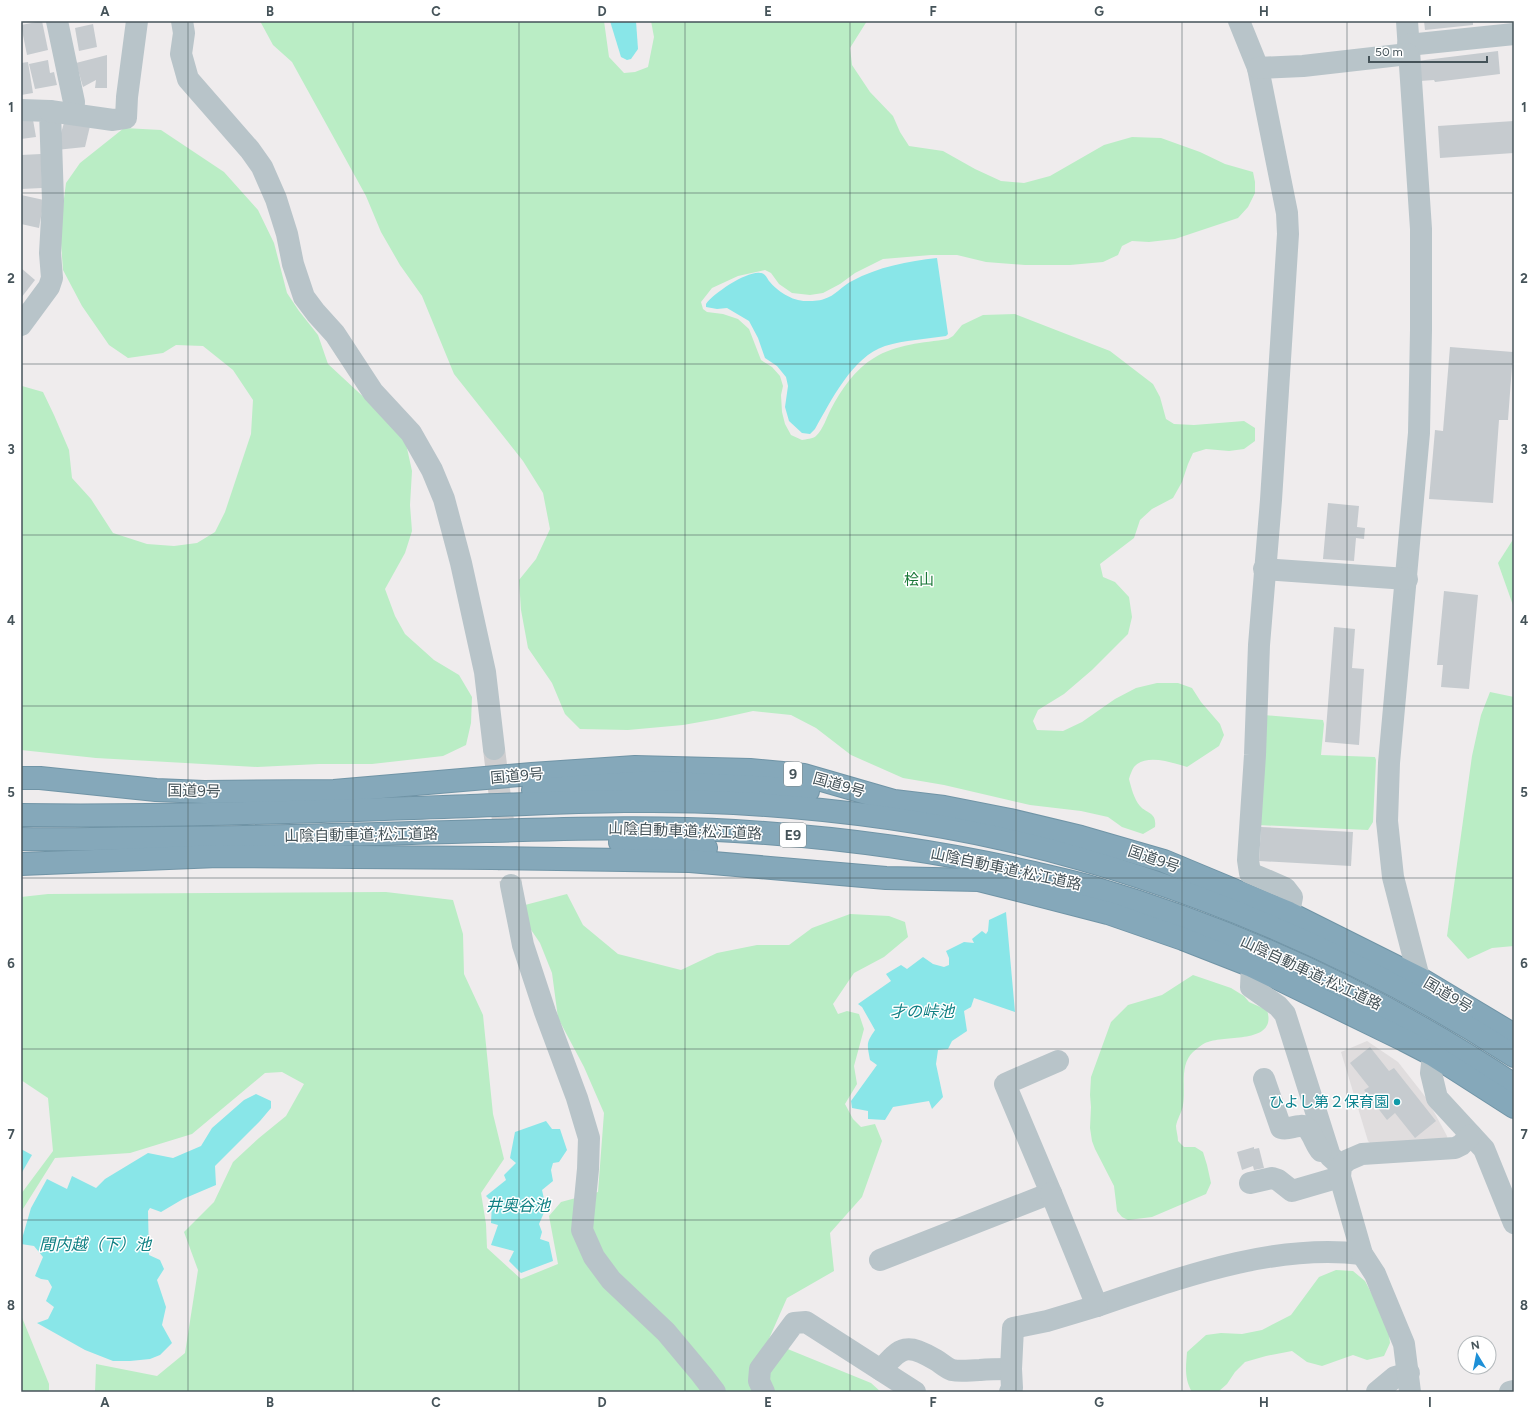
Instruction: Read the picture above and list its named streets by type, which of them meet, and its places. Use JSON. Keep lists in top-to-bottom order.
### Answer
{
  "streets": {
    "highway": [
      "9",
      "国道9号",
      "山陰自動車道;松江道路",
      "E9"
    ]
  },
  "water": ["才の峠池", "井奥谷池", "間内越（下）池"],
  "parks": ["桧山"],
  "places": ["ひよし第２保育園"],
  "scale_bar": "50 m",
  "north": "top",
  "grid": {
    "columns": [
      "A",
      "B",
      "C",
      "D",
      "E",
      "F",
      "G",
      "H",
      "I"
    ],
    "rows": [
      "1",
      "2",
      "3",
      "4",
      "5",
      "6",
      "7",
      "8"
    ]
  }
}
